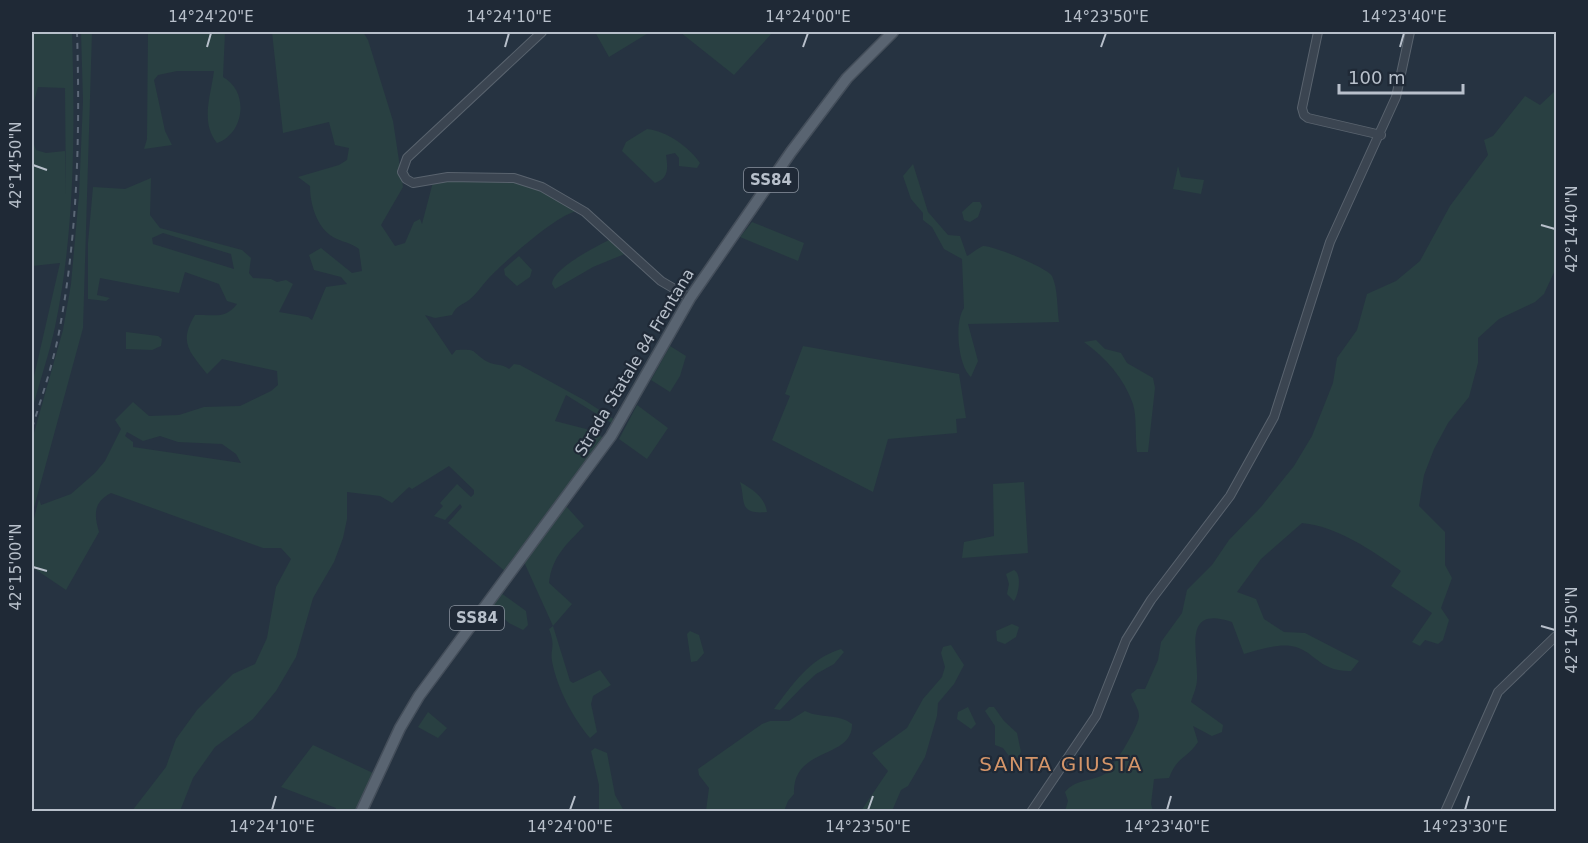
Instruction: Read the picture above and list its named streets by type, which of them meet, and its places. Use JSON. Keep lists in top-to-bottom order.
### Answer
{
  "streets": {
    "main road": ["SS84", "Strada Statale 84 Frentana"]
  },
  "districts": ["SANTA GIUSTA"],
  "scale_bar": "100 m",
  "coordinates": [
    "14°24'20\"E",
    "14°24'10\"E",
    "14°24'00\"E",
    "14°23'50\"E",
    "14°23'40\"E",
    "42°14'50\"N",
    "42°14'40\"N",
    "42°15'00\"N",
    "14°23'30\"E"
  ]
}
